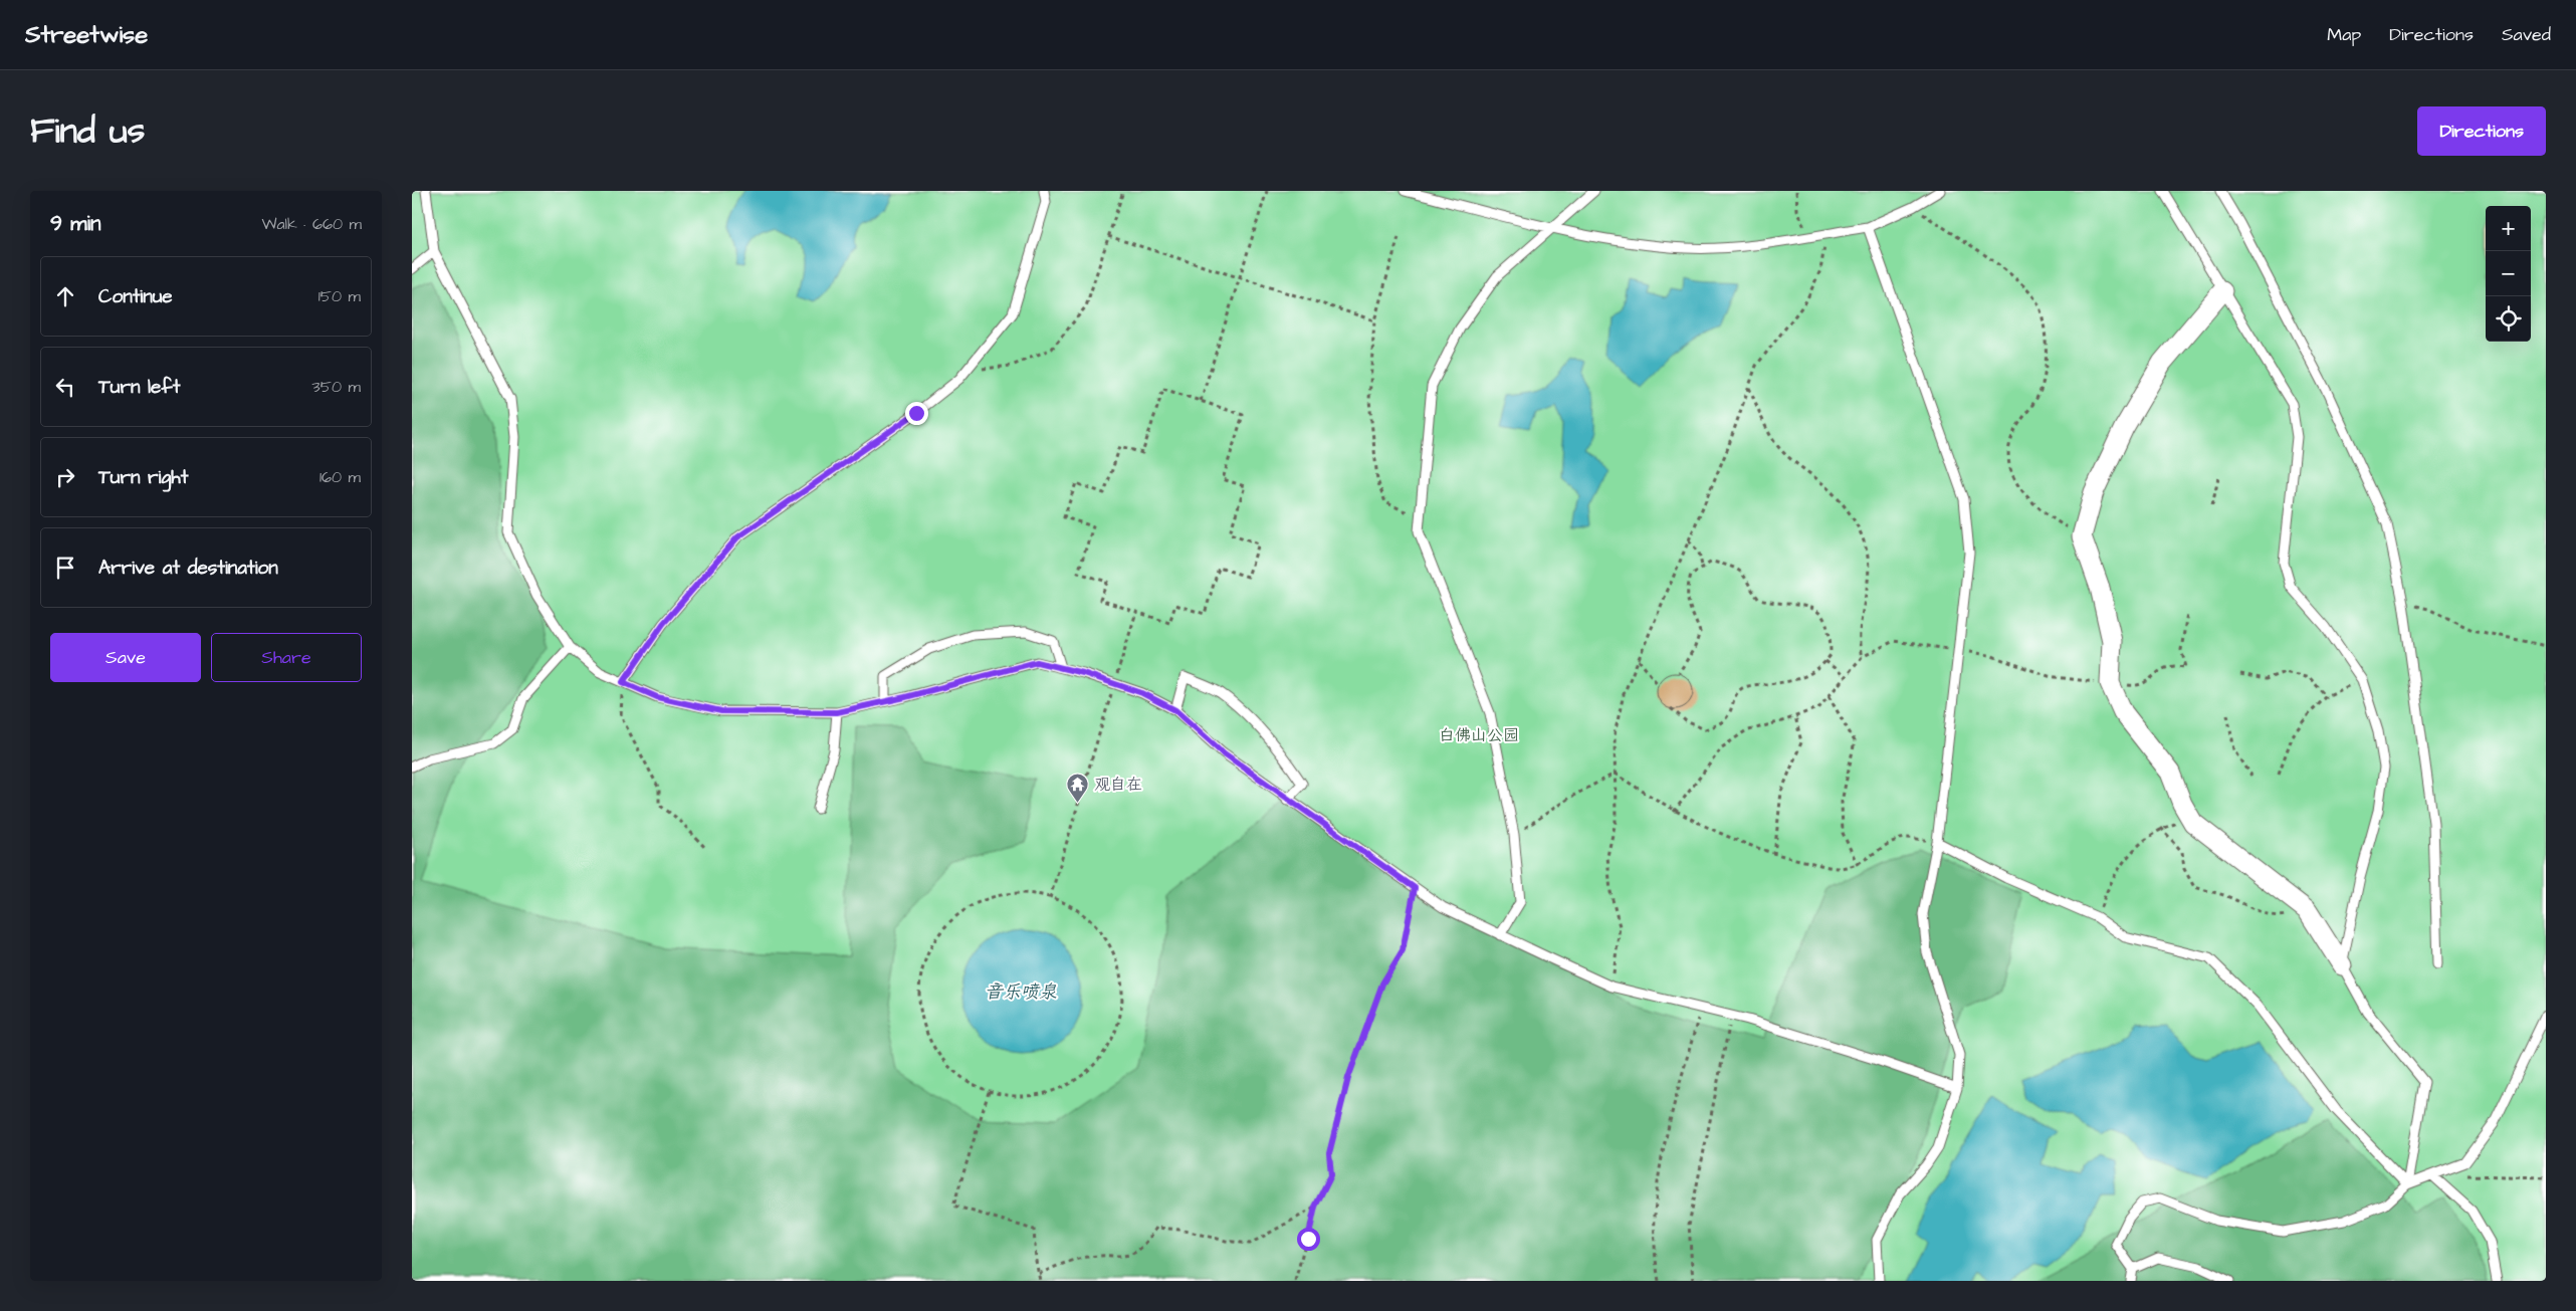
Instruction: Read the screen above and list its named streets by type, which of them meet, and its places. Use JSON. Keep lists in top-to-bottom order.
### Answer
{
  "water": ["音乐喷泉"],
  "parks": ["白佛山公园"],
  "places": {
    "temple": ["观自在"]
  },
  "page": {
    "header": "Streetwise",
    "nav": ["Map", "Directions", "Saved"],
    "title": "Find us",
    "buttons": [
      "Directions",
      ["Save", "Share"]
    ],
    "heading": ["9 min", "Walk · 660 m"],
    "map_buttons": ["+", "−"],
    "list": [
      ["Continue", "150 m"],
      ["Turn left", "350 m"],
      ["Turn right", "160 m"],
      "Arrive at destination"
    ]
  }
}
